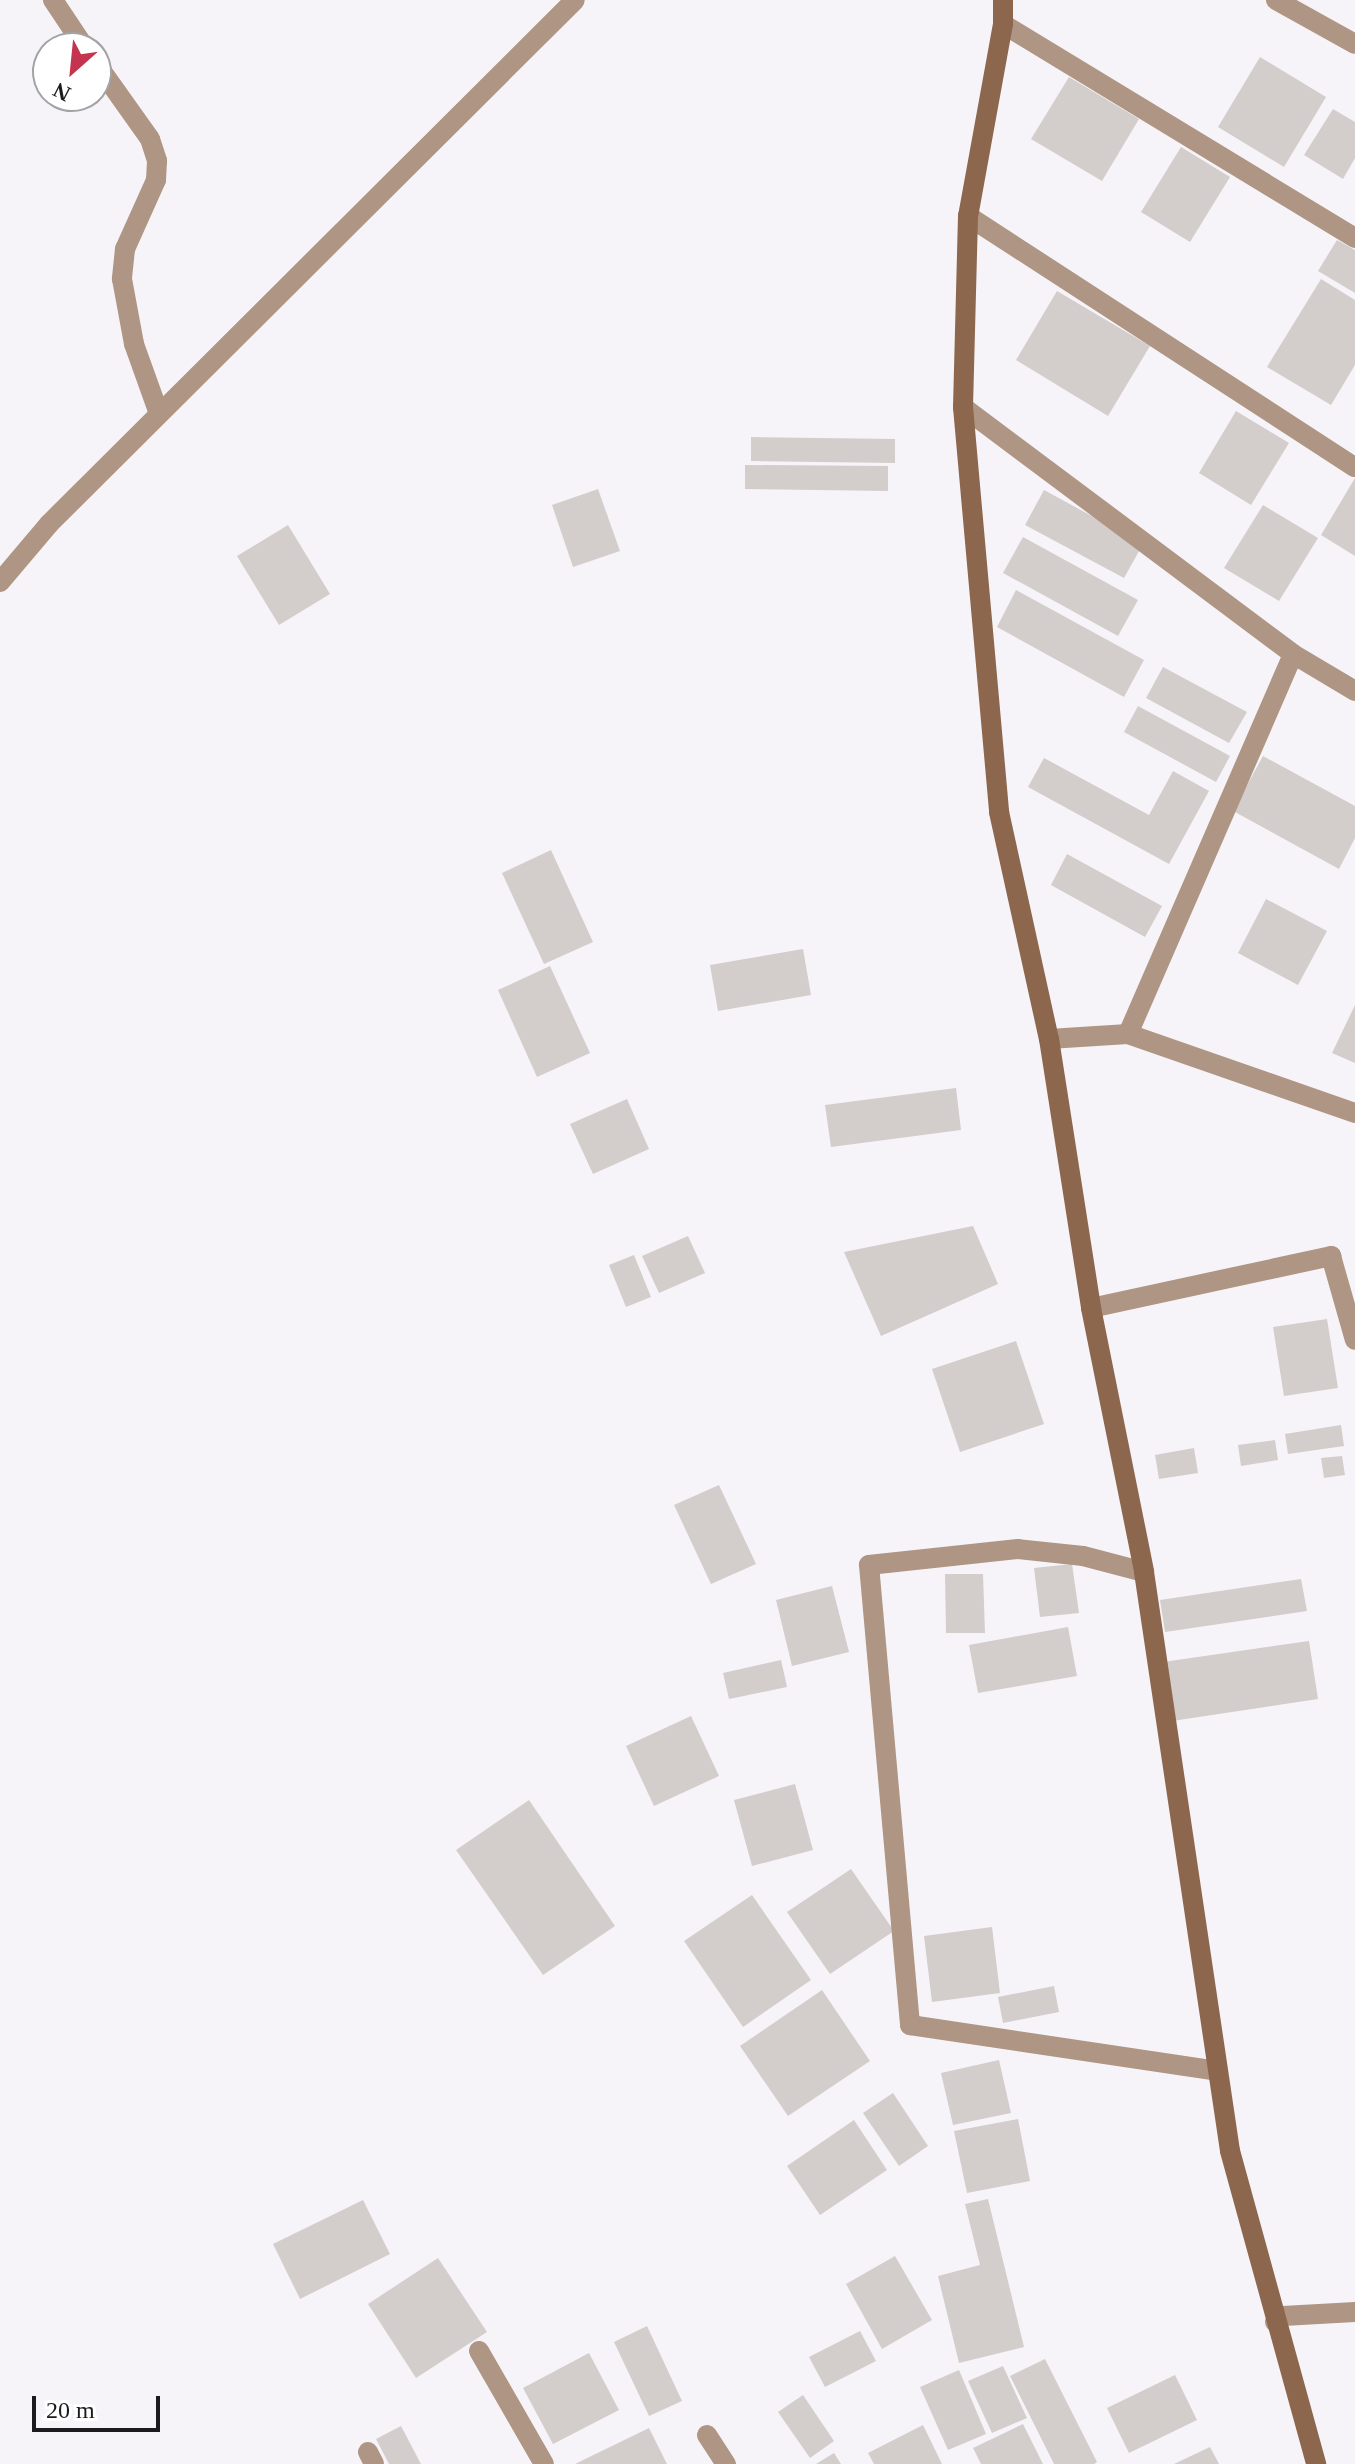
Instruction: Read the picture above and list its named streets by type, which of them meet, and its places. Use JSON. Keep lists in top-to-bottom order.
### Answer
{
  "scale_bar": "20 m",
  "north": "bottom left"
}
